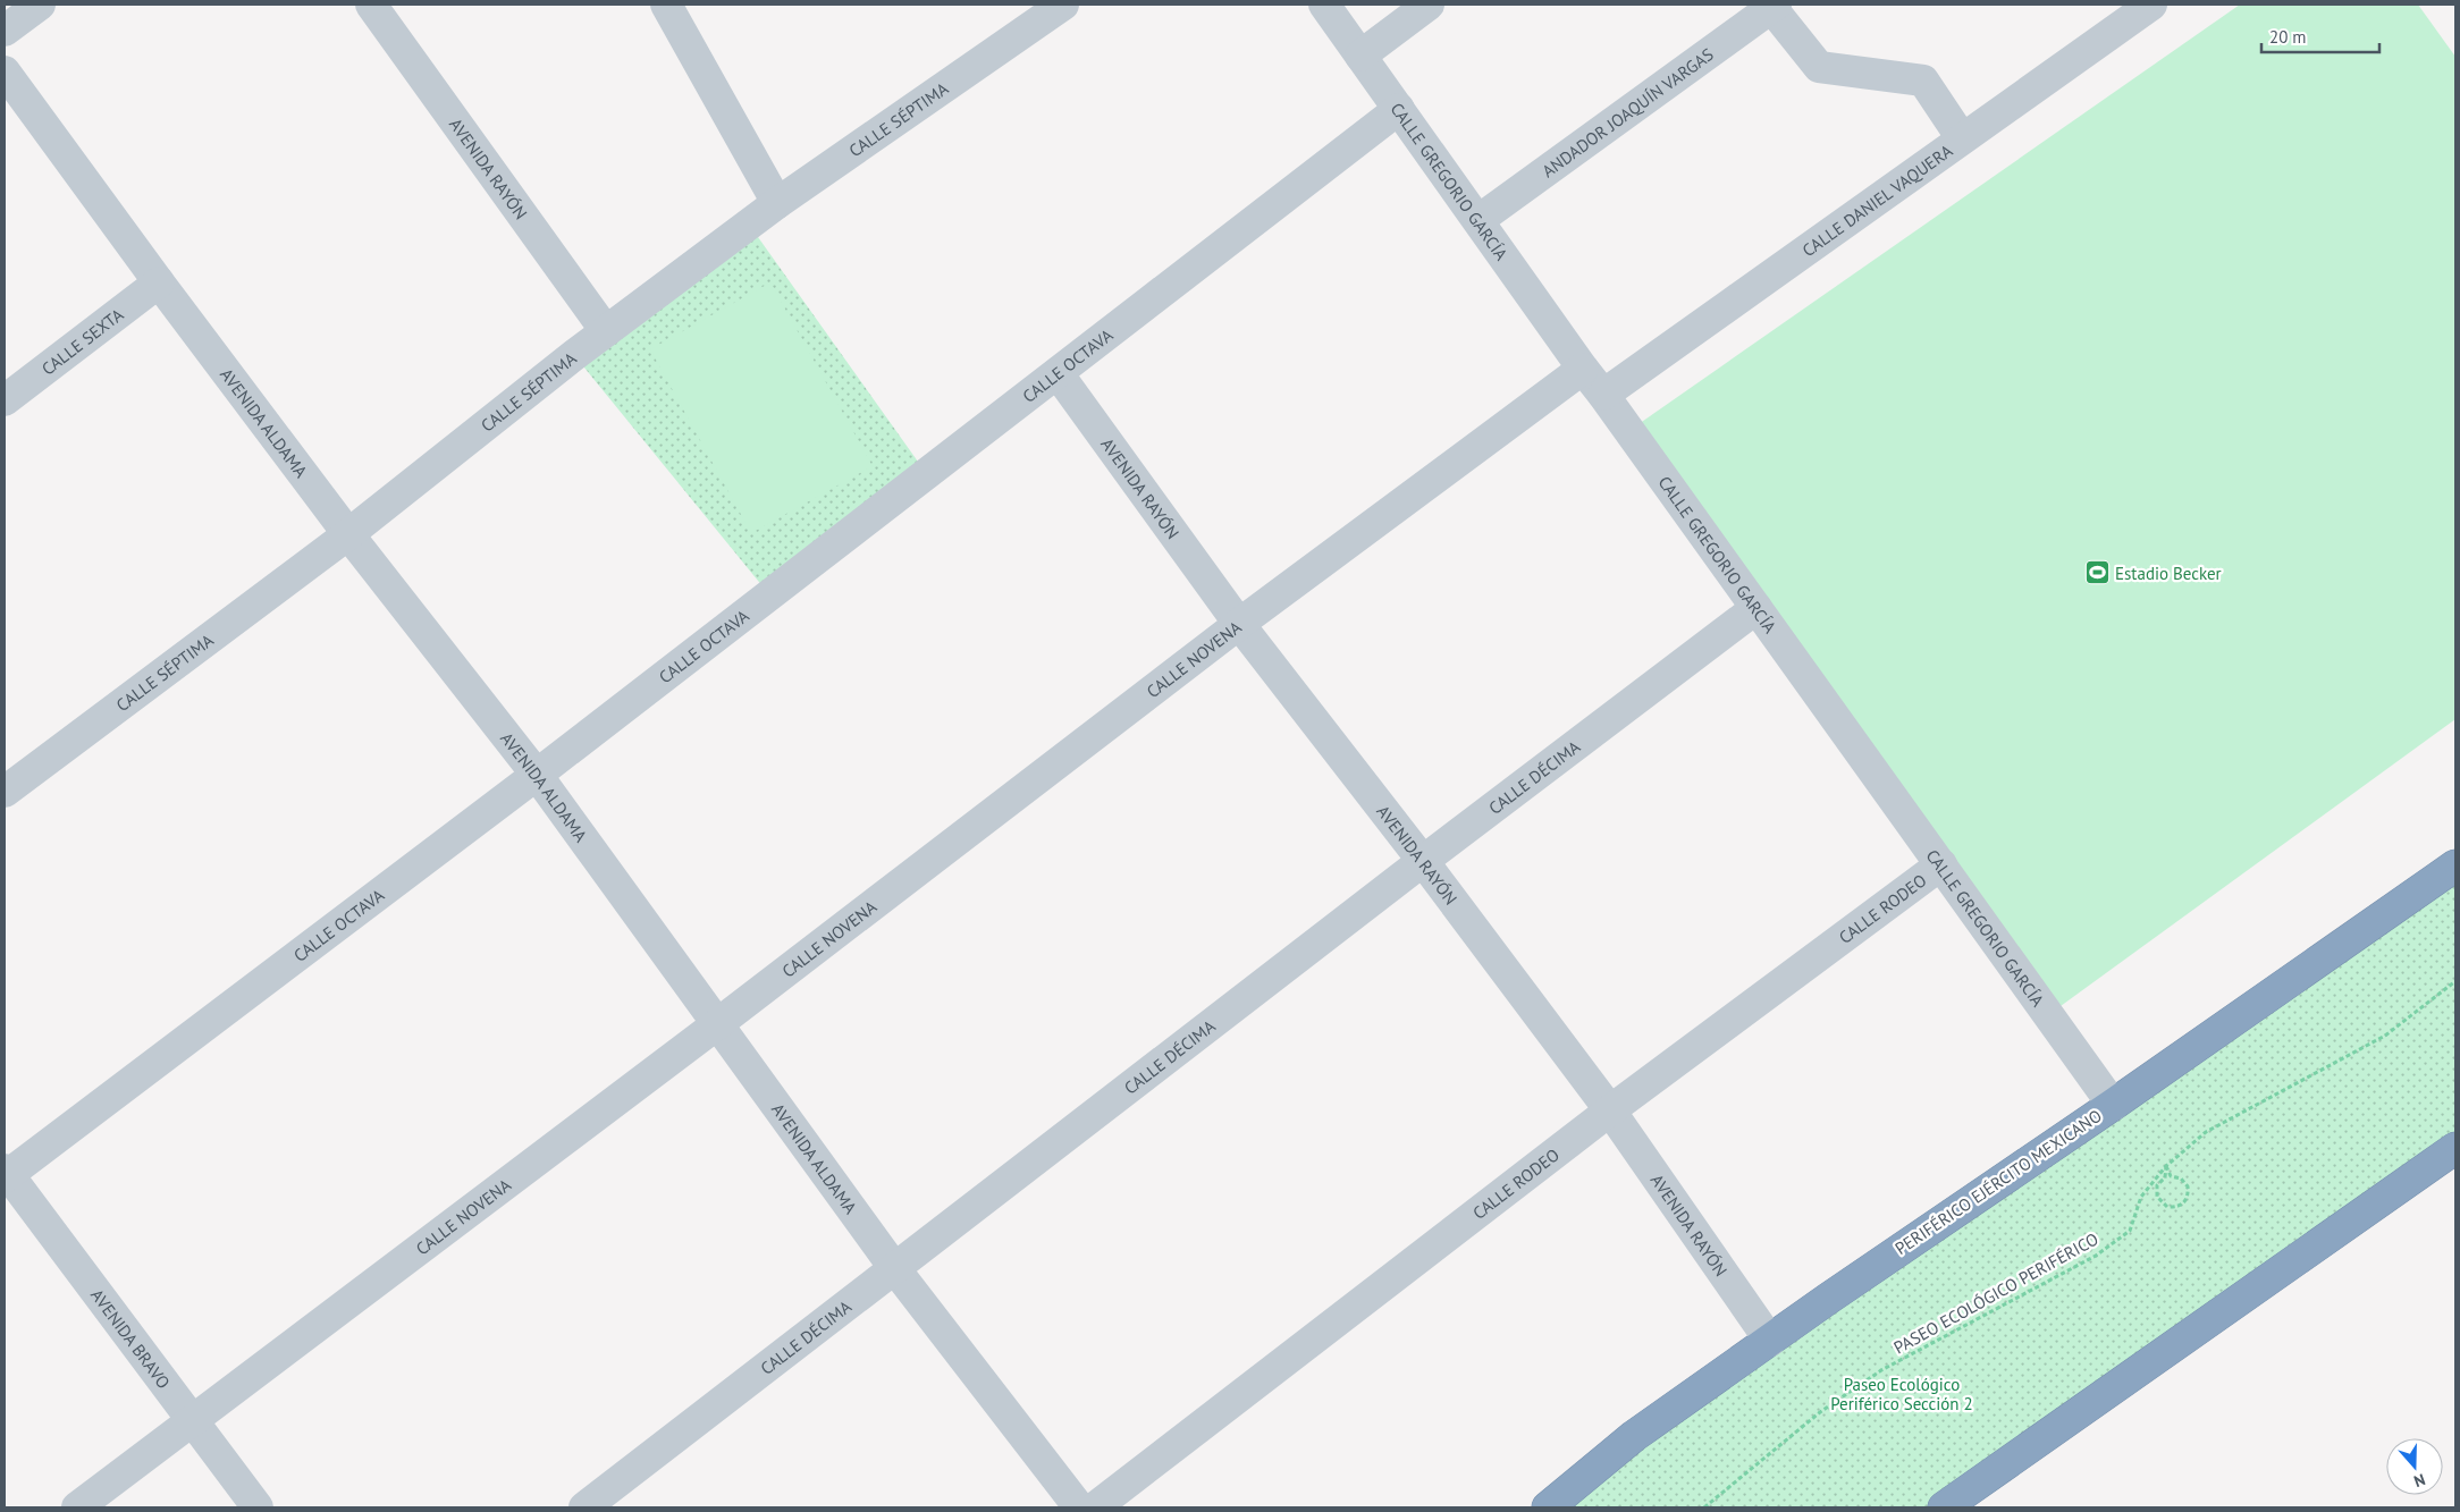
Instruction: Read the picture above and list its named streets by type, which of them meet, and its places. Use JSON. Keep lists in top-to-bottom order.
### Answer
{
  "streets": {
    "highway": ["PERIFÉRICO EJÉRCITO MEXICANO"],
    "street": [
      "ANDADOR JOAQUÍN VARGAS",
      "CALLE SÉPTIMA",
      "AVENIDA RAYÓN",
      "CALLE GREGORIO GARCÍA",
      "CALLE DANIEL VAQUERA",
      "CALLE SEXTA",
      "CALLE OCTAVA",
      "AVENIDA ALDAMA",
      "CALLE NOVENA",
      "CALLE DÉCIMA",
      "CALLE RODEO",
      "AVENIDA BRAVO"
    ],
    "path": ["PASEO ECOLÓGICO PERIFÉRICO"]
  },
  "crossings": [
    ["ANDADOR JOAQUÍN VARGAS", "CALLE GREGORIO GARCÍA"],
    ["CALLE SÉPTIMA", "AVENIDA RAYÓN"],
    ["CALLE SÉPTIMA", "AVENIDA ALDAMA"],
    ["AVENIDA RAYÓN", "CALLE OCTAVA"],
    ["AVENIDA RAYÓN", "CALLE NOVENA"],
    ["AVENIDA RAYÓN", "CALLE DÉCIMA"],
    ["AVENIDA RAYÓN", "CALLE RODEO"],
    ["AVENIDA RAYÓN", "PERIFÉRICO EJÉRCITO MEXICANO"],
    ["CALLE GREGORIO GARCÍA", "CALLE DANIEL VAQUERA"],
    ["CALLE GREGORIO GARCÍA", "CALLE OCTAVA"],
    ["CALLE GREGORIO GARCÍA", "CALLE NOVENA"],
    ["CALLE GREGORIO GARCÍA", "CALLE DÉCIMA"],
    ["CALLE GREGORIO GARCÍA", "CALLE RODEO"],
    ["CALLE GREGORIO GARCÍA", "PERIFÉRICO EJÉRCITO MEXICANO"],
    ["CALLE SEXTA", "AVENIDA ALDAMA"],
    ["CALLE OCTAVA", "AVENIDA ALDAMA"],
    ["CALLE OCTAVA", "AVENIDA BRAVO"],
    ["AVENIDA ALDAMA", "CALLE NOVENA"],
    ["AVENIDA ALDAMA", "CALLE DÉCIMA"],
    ["CALLE NOVENA", "AVENIDA BRAVO"]
  ],
  "parks": ["Paseo Ecológico Periférico Sección 2"],
  "places": {
    "sports": ["Estadio Becker"]
  },
  "scale_bar": "20 m",
  "north": "bottom"
}
